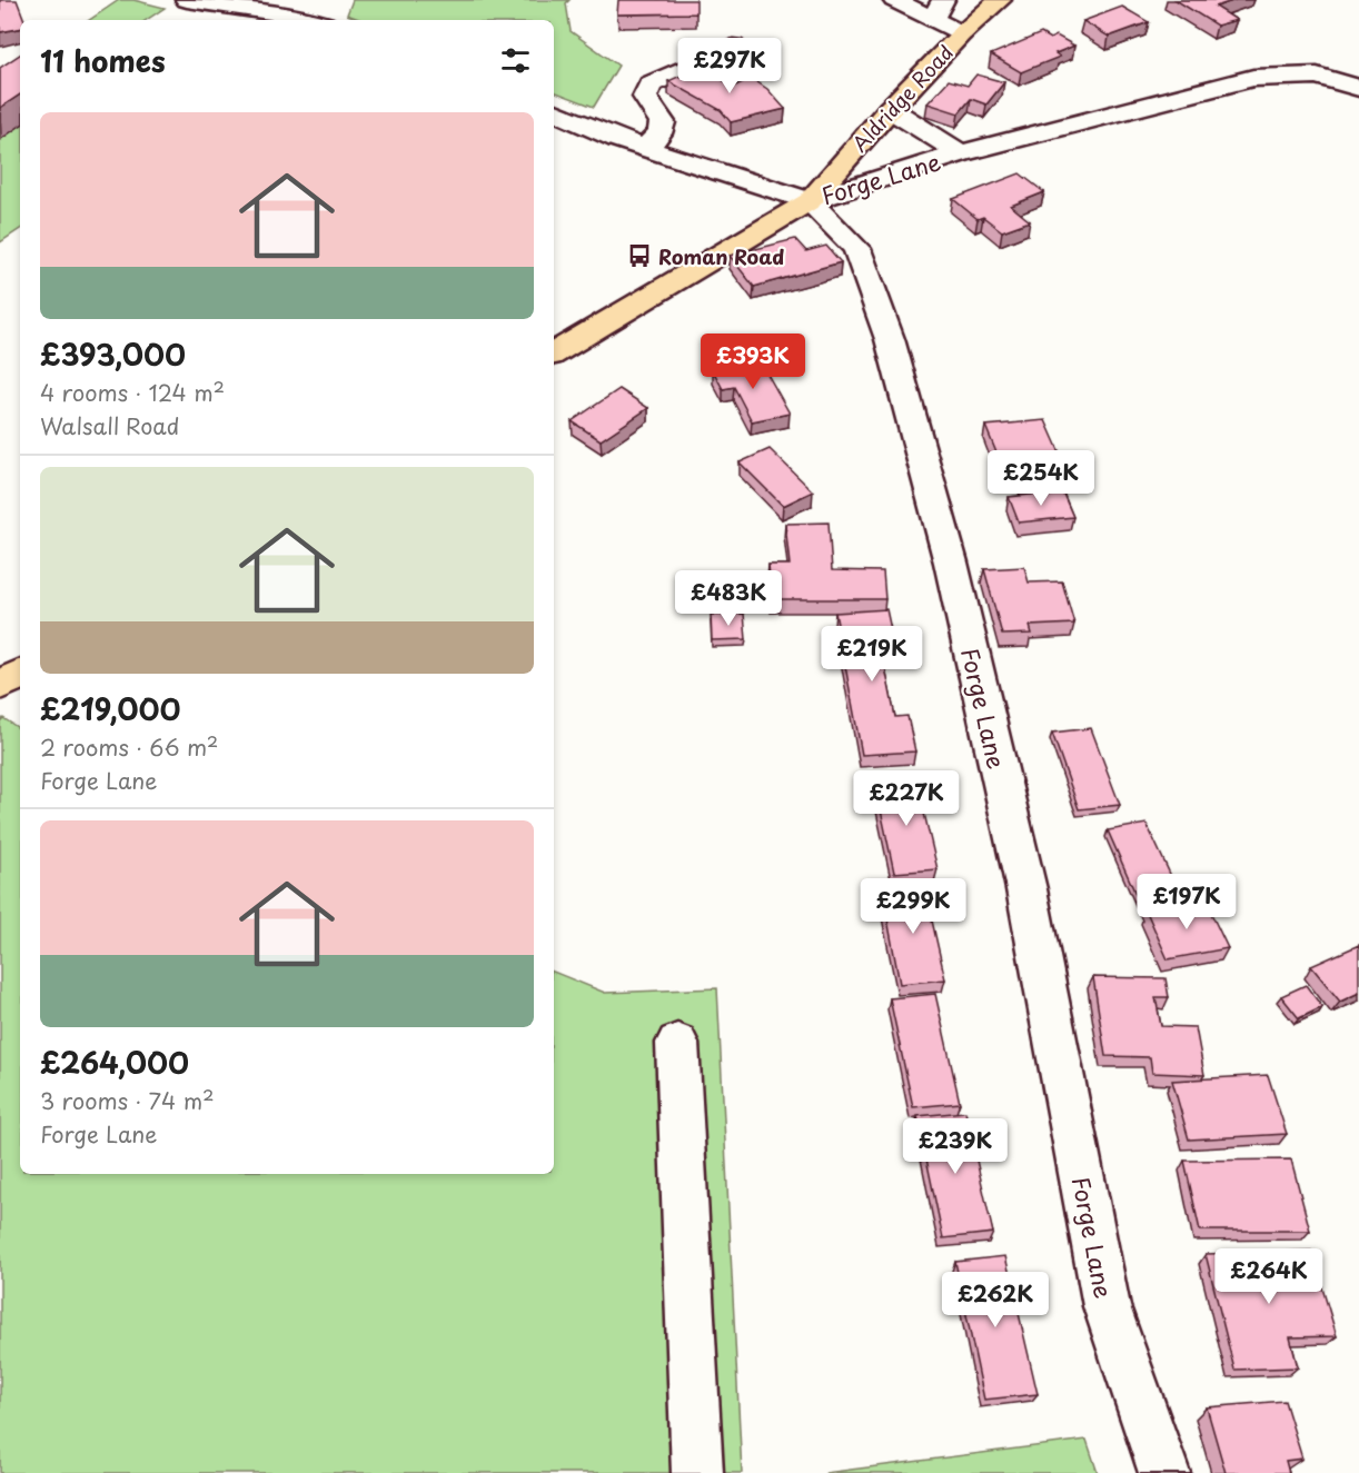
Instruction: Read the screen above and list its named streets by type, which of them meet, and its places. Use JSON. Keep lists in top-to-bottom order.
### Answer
{
  "streets": {
    "main road": ["Aldridge Road"],
    "street": ["Forge Lane"]
  },
  "crossings": [
    ["Aldridge Road", "Forge Lane"]
  ],
  "places": {
    "bus stop": ["Roman Road"]
  },
  "page": {
    "heading": "11 homes",
    "price": [
      "£297K",
      "£393K",
      "£254K",
      "£483K",
      "£219K",
      "£227K",
      "£197K",
      "£299K",
      "£239K",
      "£264K",
      "£262K"
    ],
    "list": [
      {
        "name": "£393,000",
        "note": "4 rooms · 124 m² · Walsall Road"
      },
      {
        "name": "£219,000",
        "note": "2 rooms · 66 m² · Forge Lane"
      },
      {
        "name": "£264,000",
        "note": "3 rooms · 74 m² · Forge Lane"
      }
    ]
  }
}
